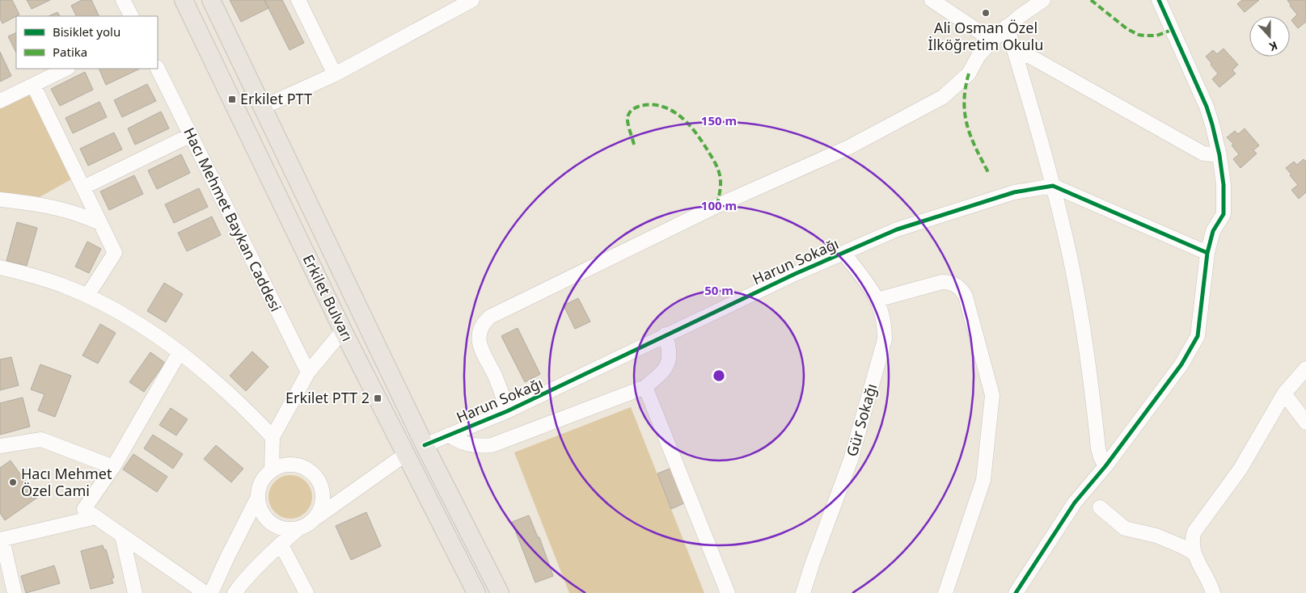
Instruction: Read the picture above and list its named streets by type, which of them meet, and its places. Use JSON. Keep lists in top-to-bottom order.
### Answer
{
  "streets": {
    "main road": ["Erkilet Bulvarı"],
    "street": ["Hacı Mehmet Baykan Caddesi", "Harun Sokağı", "Gür Sokağı"]
  },
  "crossings": [
    ["Harun Sokağı", "Erkilet Bulvarı"],
    ["Harun Sokağı", "Gür Sokağı"]
  ],
  "places": {
    "other": ["Ali Osman Özel İlköğretim Okulu", "Hacı Mehmet Özel Cami"],
    "transit": ["Erkilet PTT", "Erkilet PTT 2"]
  },
  "legend": ["Bisiklet yolu", "Patika"],
  "north": "bottom",
  "rings": ["150 m", "100 m", "50 m"]
}
